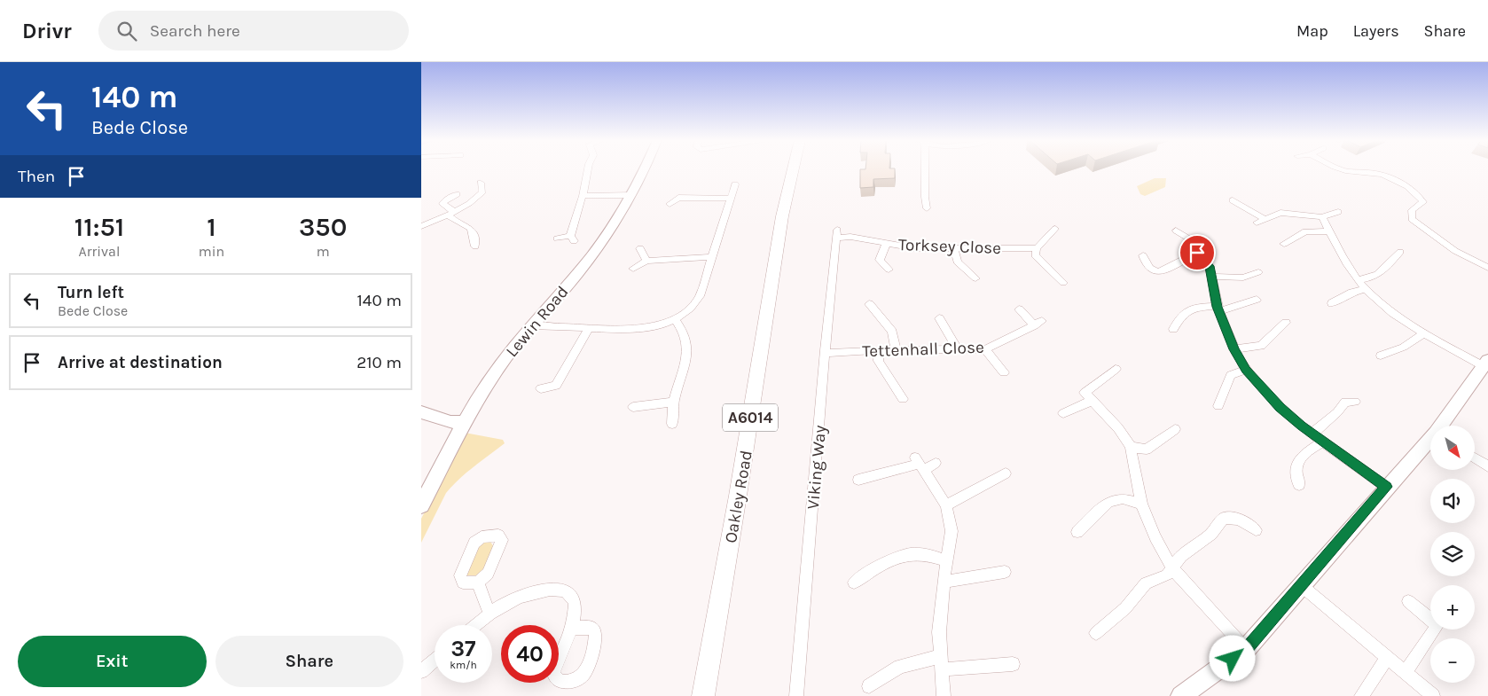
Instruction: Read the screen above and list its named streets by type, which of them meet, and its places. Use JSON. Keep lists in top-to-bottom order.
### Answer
{
  "streets": {
    "main road": ["A6014", "Oakley Road"],
    "street": [
      "Torksey Close",
      "Lewin Road",
      "Tettenhall Close",
      "Viking Way"
    ]
  },
  "crossings": [
    ["Torksey Close", "Viking Way"],
    ["Tettenhall Close", "Viking Way"]
  ],
  "north": "bottom right",
  "page": {
    "header": "Drivr",
    "search": "Search here",
    "nav": ["Map", "Layers", "Share"],
    "turn": ["140 m", "Bede Close"],
    "then": "Then",
    "eta": [
      "11:51",
      "Arrival",
      "1",
      "min",
      "350",
      "m"
    ],
    "list": [
      {
        "name": "Turn left",
        "note": "Bede Close",
        "value": "140 m"
      },
      {
        "name": "Arrive at destination",
        "value": "210 m"
      }
    ],
    "map_buttons": ["+", "−"],
    "speed": "37 km/h",
    "limit": "40",
    "buttons": ["Exit", "Share"]
  }
}
